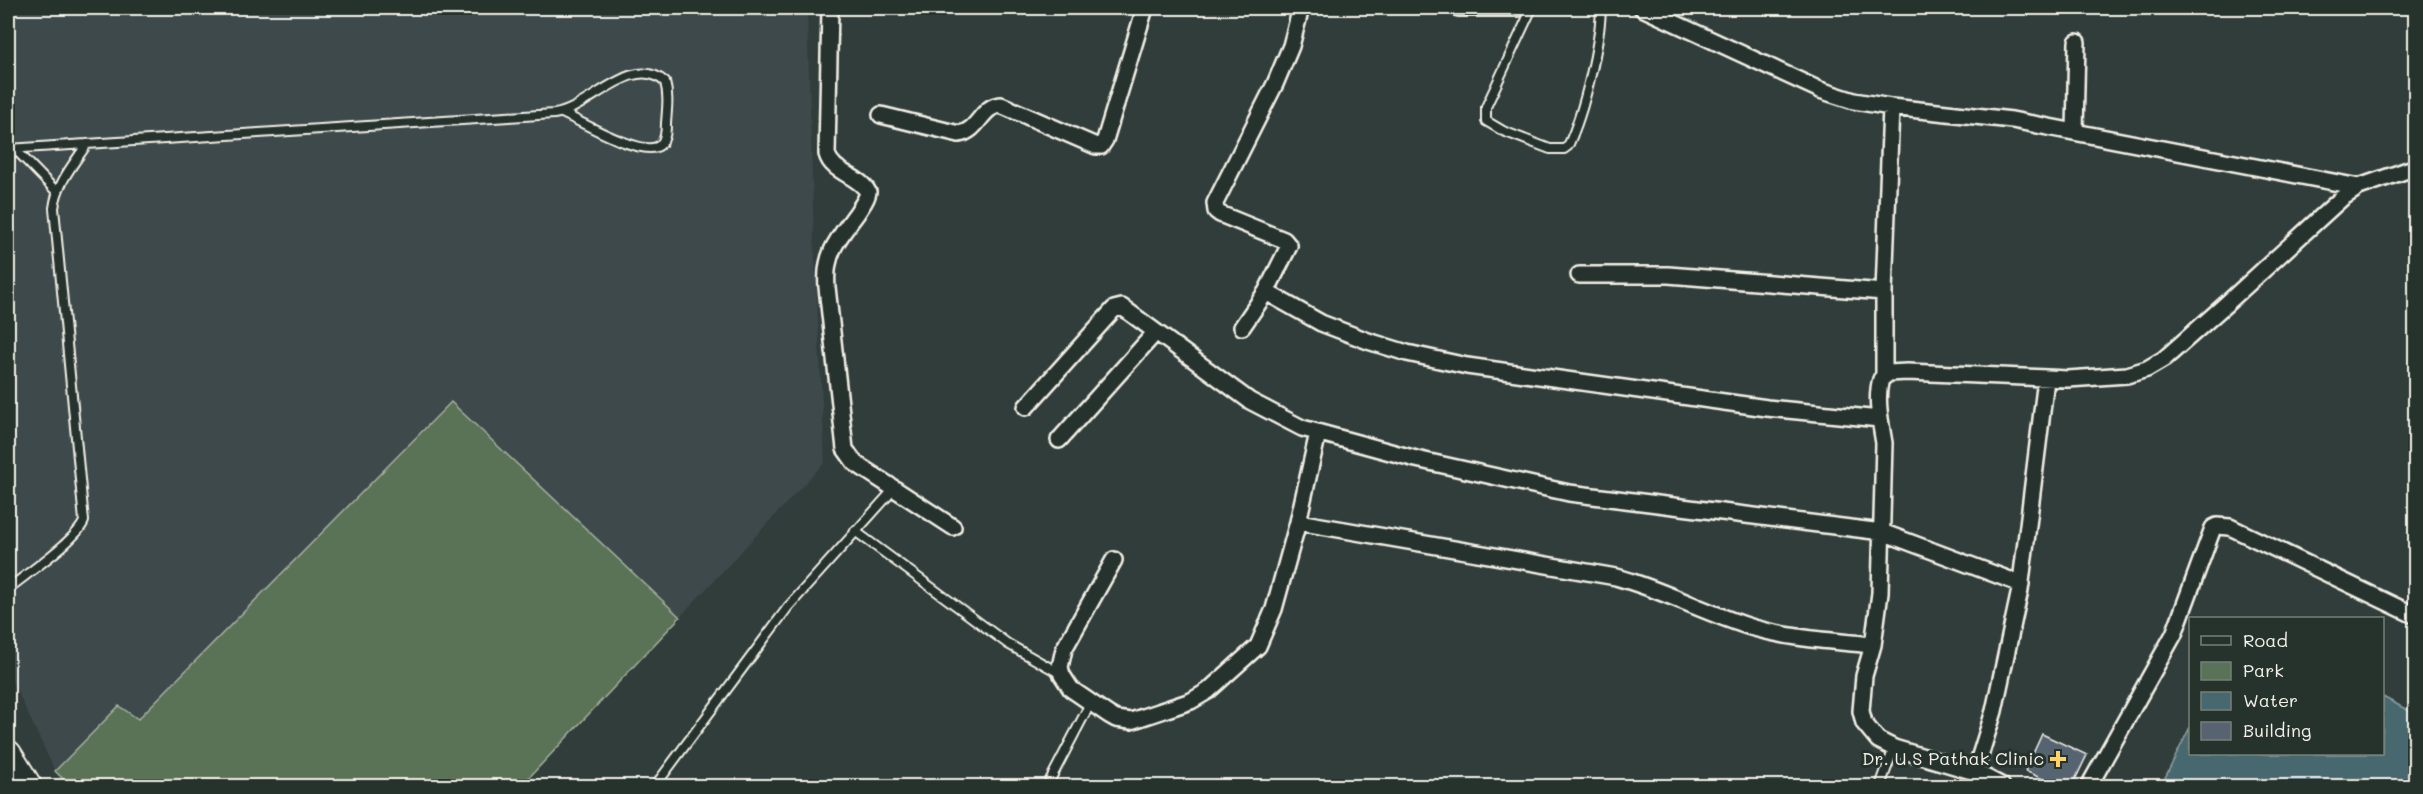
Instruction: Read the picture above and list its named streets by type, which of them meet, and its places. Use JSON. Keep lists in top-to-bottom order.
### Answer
{
  "places": {
    "health": ["Dr. U S Pathak Clinic"]
  },
  "legend": [
    "Road",
    "Park",
    "Water",
    "Building"
  ]
}
